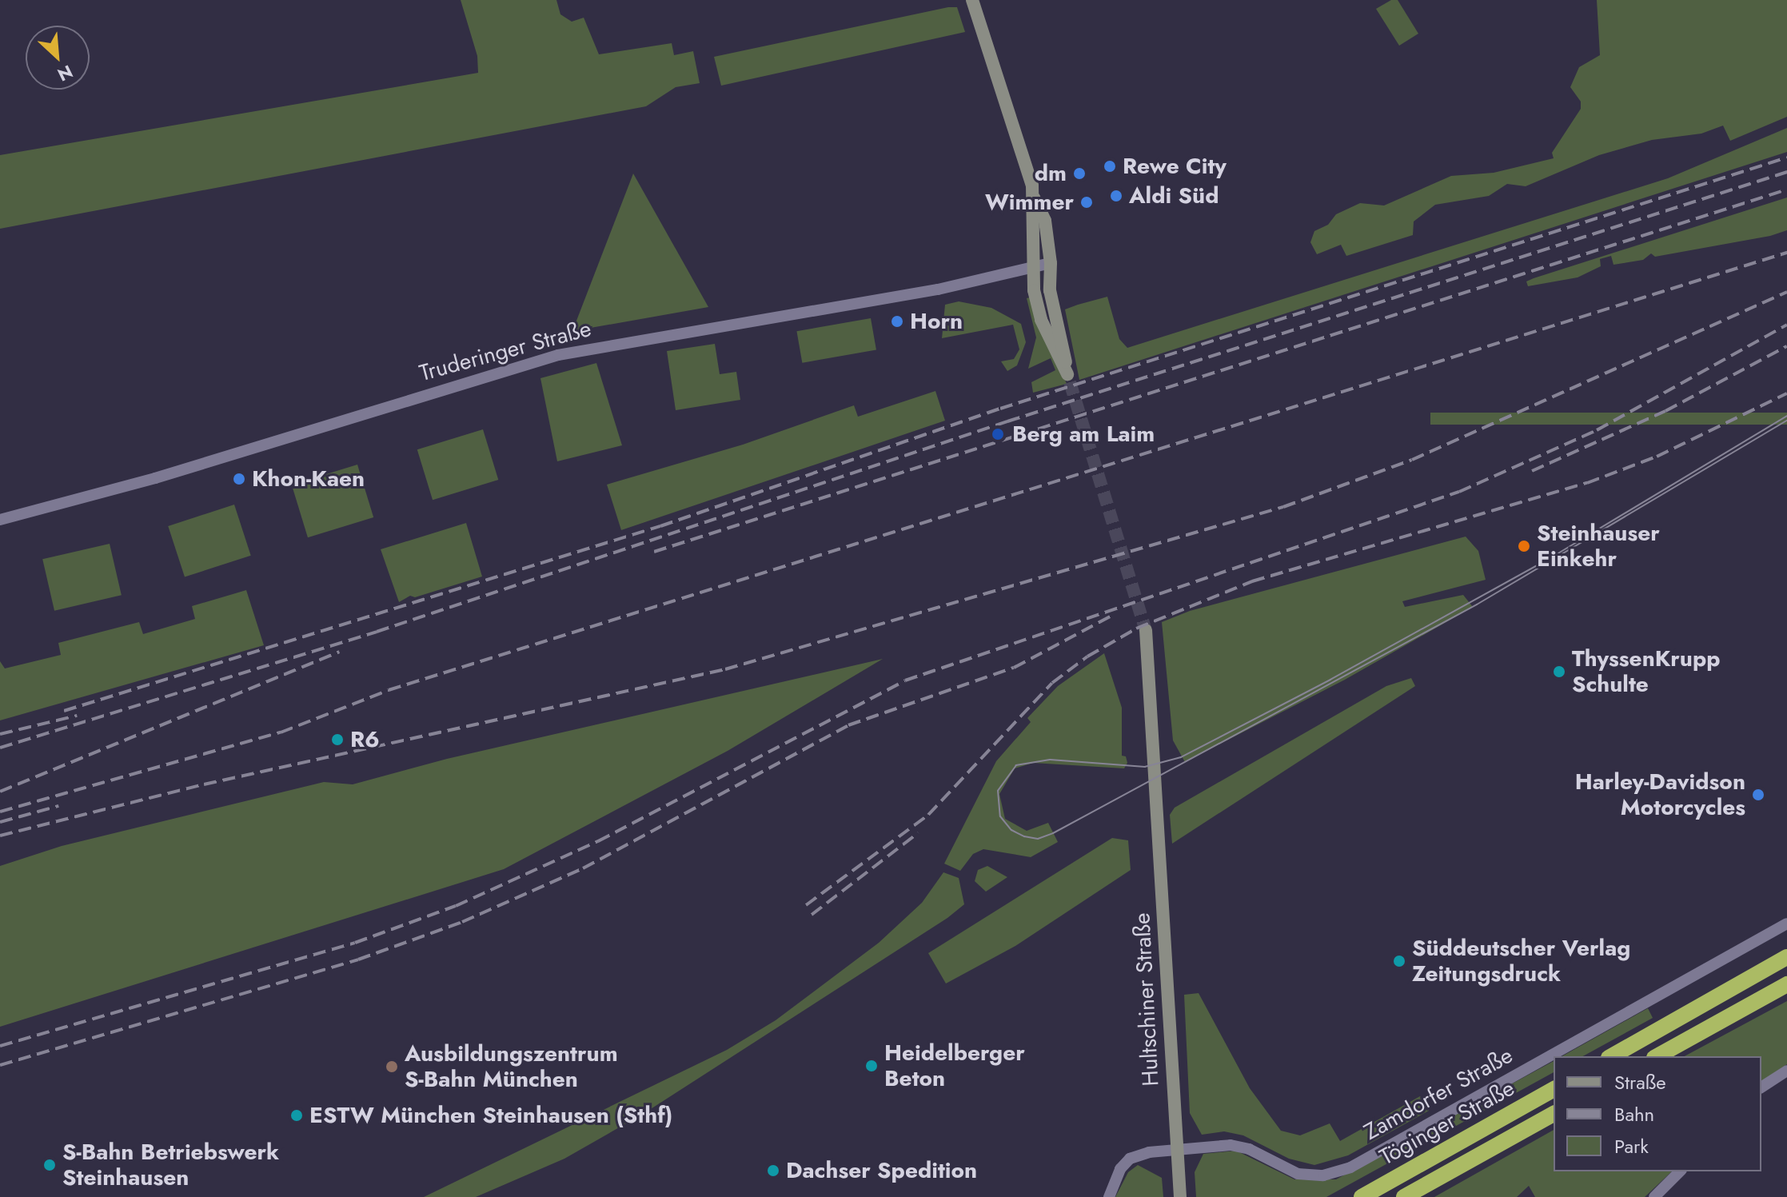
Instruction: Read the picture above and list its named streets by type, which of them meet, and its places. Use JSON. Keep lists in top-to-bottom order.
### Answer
{
  "streets": {
    "highway": ["Töginger Straße"],
    "main road": ["Hultschiner Straße"],
    "street": ["Truderinger Straße", "Zamdorfer Straße"]
  },
  "crossings": [
    ["Hultschiner Straße", "Zamdorfer Straße"]
  ],
  "places": [
    "Rewe City",
    "dm",
    "Aldi Süd",
    "Wimmer",
    "Horn",
    "Berg am Laim",
    "Khon-Kaen",
    "Steinhauser Einkehr",
    "ThyssenKrupp Schulte",
    "R6",
    "Harley-Davidson Motorcycles",
    "Süddeutscher Verlag Zeitungsdruck",
    "Heidelberger Beton",
    "Ausbildungszentrum S-Bahn München",
    "ESTW München Steinhausen (Sthf)",
    "S-Bahn Betriebswerk Steinhausen",
    "Dachser Spedition"
  ],
  "legend": ["Straße", "Bahn", "Park"],
  "north": "bottom right"
}
